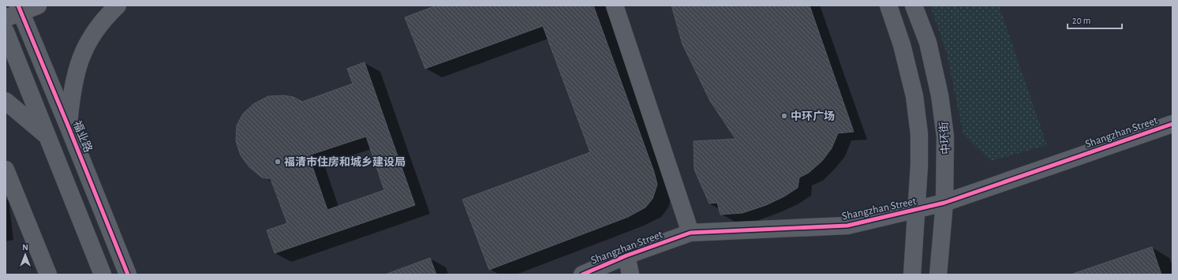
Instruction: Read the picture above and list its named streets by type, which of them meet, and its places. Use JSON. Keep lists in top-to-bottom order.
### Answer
{
  "streets": {
    "street": ["Shangzhan Street", "福业路", "中环街"]
  },
  "crossings": [
    ["Shangzhan Street", "中环街"]
  ],
  "places": ["中环广场", "福清市住房和城乡建设局"],
  "scale_bar": "20 m",
  "north": "top"
}
